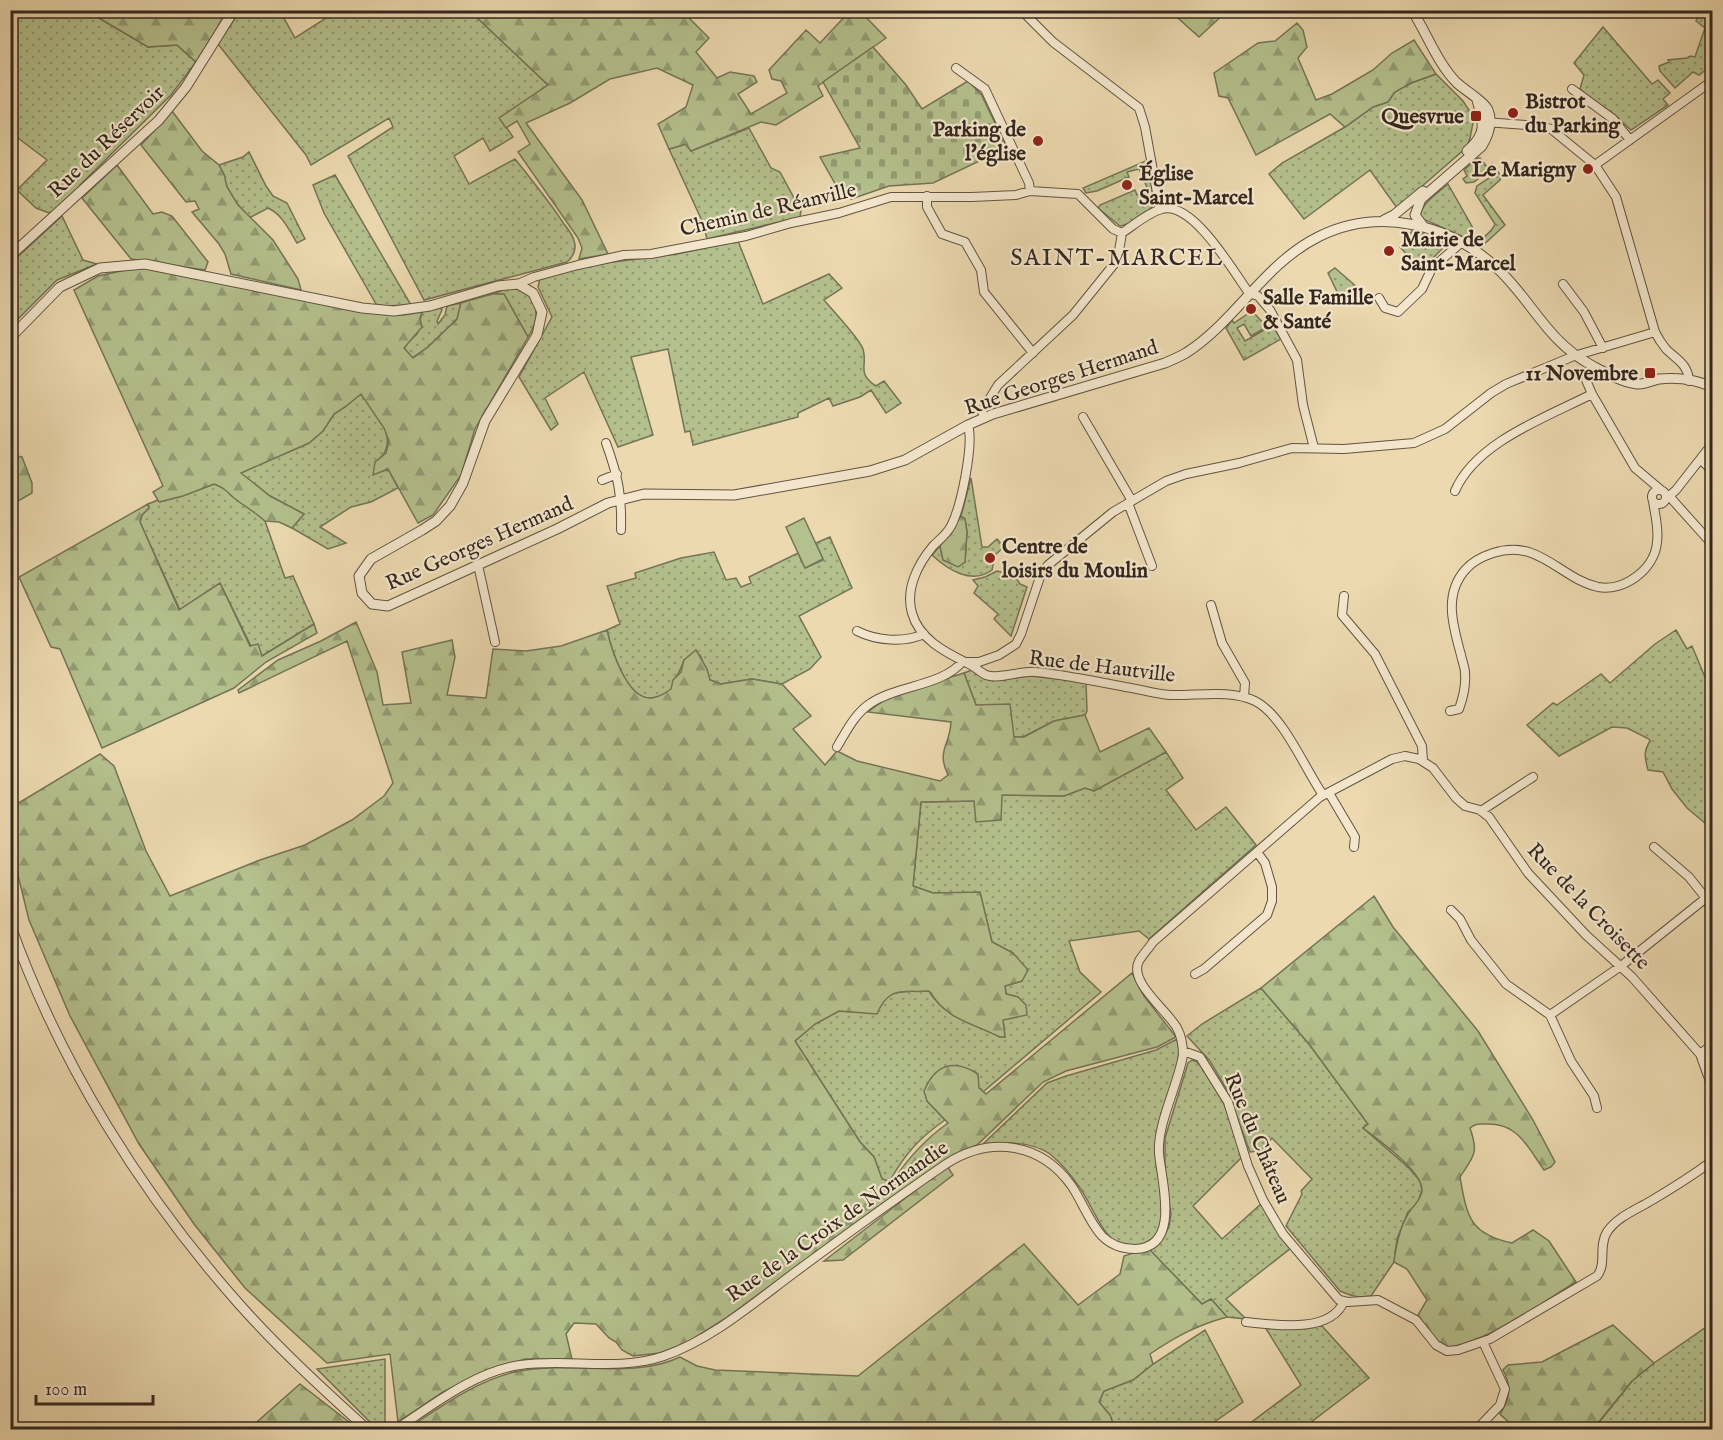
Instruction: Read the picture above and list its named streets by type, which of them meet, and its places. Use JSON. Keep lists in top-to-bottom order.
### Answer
{
  "streets": {
    "street": [
      "Rue du Réservoir",
      "Chemin de Réanville",
      "Rue Georges Hermand",
      "Rue de Hautville",
      "Rue de la Croisette",
      "Rue du Château",
      "Rue de la Croix de Normandie"
    ]
  },
  "crossings": [
    ["Chemin de Réanville", "Rue Georges Hermand"],
    ["Rue Georges Hermand", "Rue de Hautville"],
    ["Rue du Château", "Rue de la Croix de Normandie"]
  ],
  "districts": ["SAINT-MARCEL"],
  "places": {
    "other": [
      "Bistrot du Parking",
      "Parking de l'église",
      "Le Marigny",
      "Église Saint-Marcel",
      "Mairie de Saint-Marcel",
      "Salle Famille & Santé",
      "Centre de loisirs du Moulin"
    ],
    "transit": ["Quesvrue", "11 Novembre"]
  },
  "scale_bar": "100 m"
}
